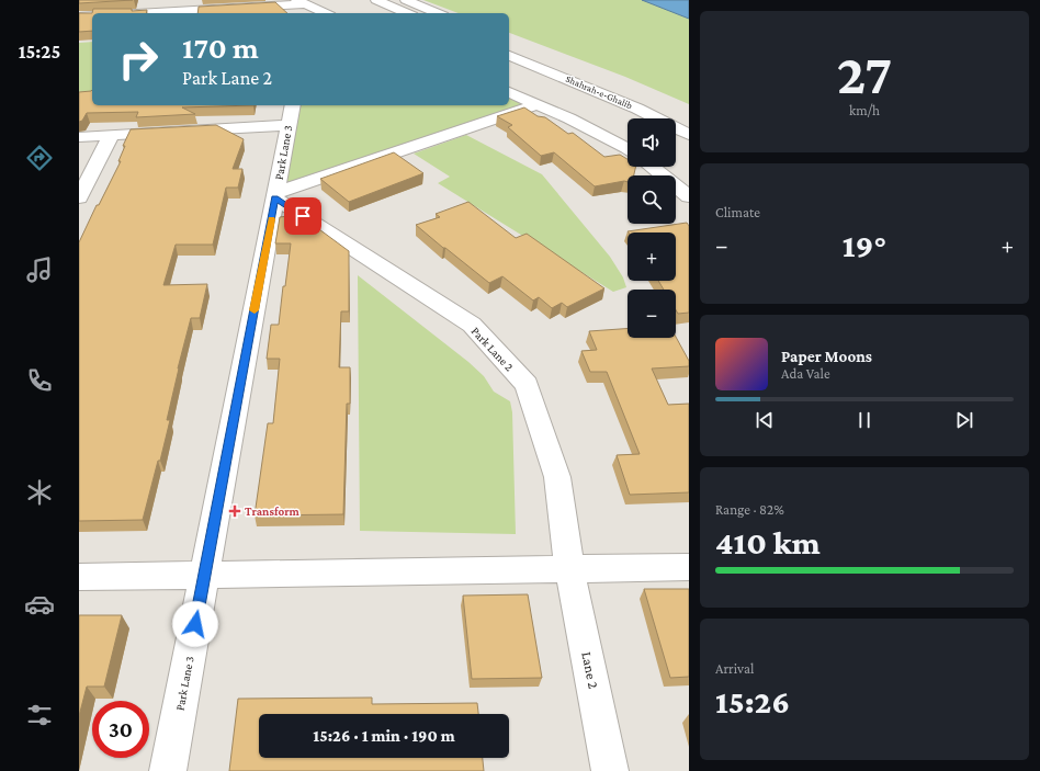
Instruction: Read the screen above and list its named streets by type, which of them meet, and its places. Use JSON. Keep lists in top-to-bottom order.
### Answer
{
  "streets": {
    "street": [
      "Shahrah-e-Ghalib",
      "Park Lane 3",
      "Park Lane 2",
      "Lane 2"
    ]
  },
  "crossings": [
    ["Park Lane 3", "Park Lane 2"],
    ["Park Lane 2", "Lane 2"]
  ],
  "places": {
    "health": ["Transform"]
  },
  "page": {
    "tabs": "15:25",
    "tile": [
      ["27", "km/h"],
      "Climate",
      ["Range · 82%", "410 km"],
      ["Arrival", "15:26"]
    ],
    "turn": ["170 m", "Park Lane 2"],
    "map_buttons": ["+", "−"],
    "heat": ["−", "19°", "+"],
    "song": ["Paper Moons", "Ada Vale"],
    "limit": "30",
    "trip": "15:26 · 1 min · 190 m"
  }
}
